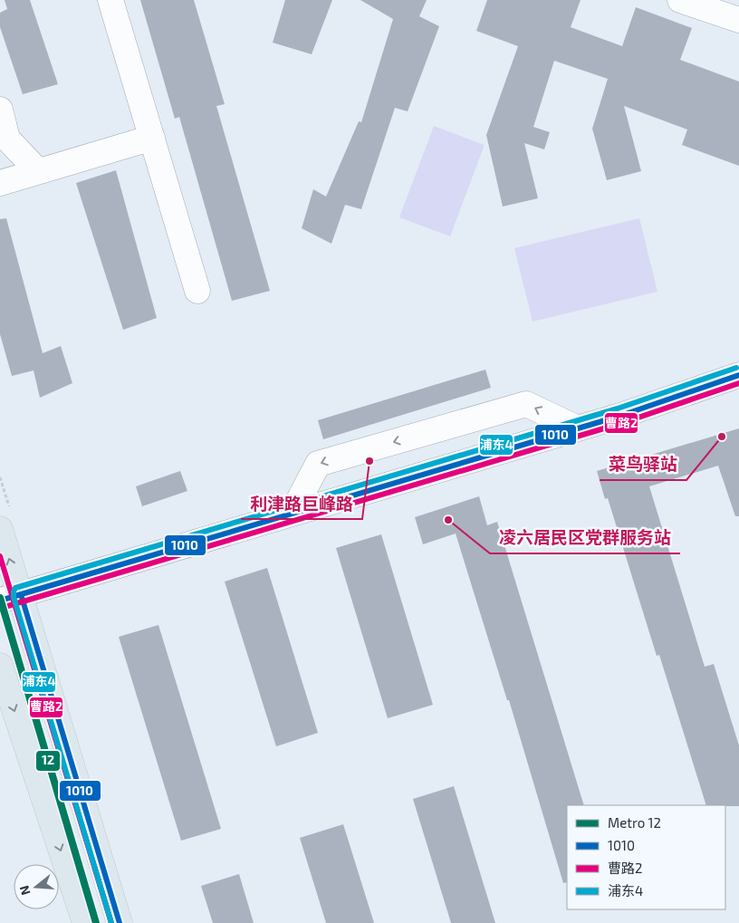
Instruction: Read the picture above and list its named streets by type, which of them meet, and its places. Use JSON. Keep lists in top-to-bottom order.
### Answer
{
  "places": ["菜鸟驿站", "利津路巨峰路", "凌六居民区党群服务站"],
  "lines": [
    "transit line 浦东4",
    "transit line 1010",
    "transit line 曹路2",
    "metro line 12"
  ],
  "legend": [
    "Metro 12",
    "1010",
    "曹路2",
    "浦东4"
  ],
  "north": "left"
}
